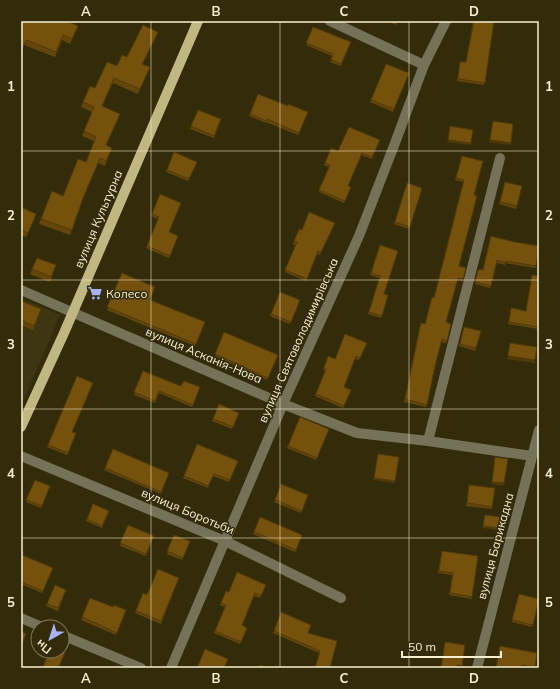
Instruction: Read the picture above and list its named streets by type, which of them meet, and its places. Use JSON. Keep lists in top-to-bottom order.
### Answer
{
  "streets": {
    "main road": ["вулиця Культурна"],
    "street": [
      "вулиця Святоволодимирівська",
      "вулиця Асканія-Нова",
      "вулиця Боротьби",
      "вулиця Барикадна"
    ]
  },
  "crossings": [
    ["вулиця Культурна", "вулиця Асканія-Нова"],
    ["вулиця Святоволодимирівська", "вулиця Асканія-Нова"],
    ["вулиця Святоволодимирівська", "вулиця Боротьби"],
    ["вулиця Асканія-Нова", "вулиця Барикадна"]
  ],
  "places": {
    "supermarket": ["Колесо"]
  },
  "scale_bar": "50 m",
  "north": "bottom left",
  "grid": {
    "columns": [
      "A",
      "B",
      "C",
      "D"
    ],
    "rows": [
      "1",
      "2",
      "3",
      "4",
      "5"
    ]
  }
}
